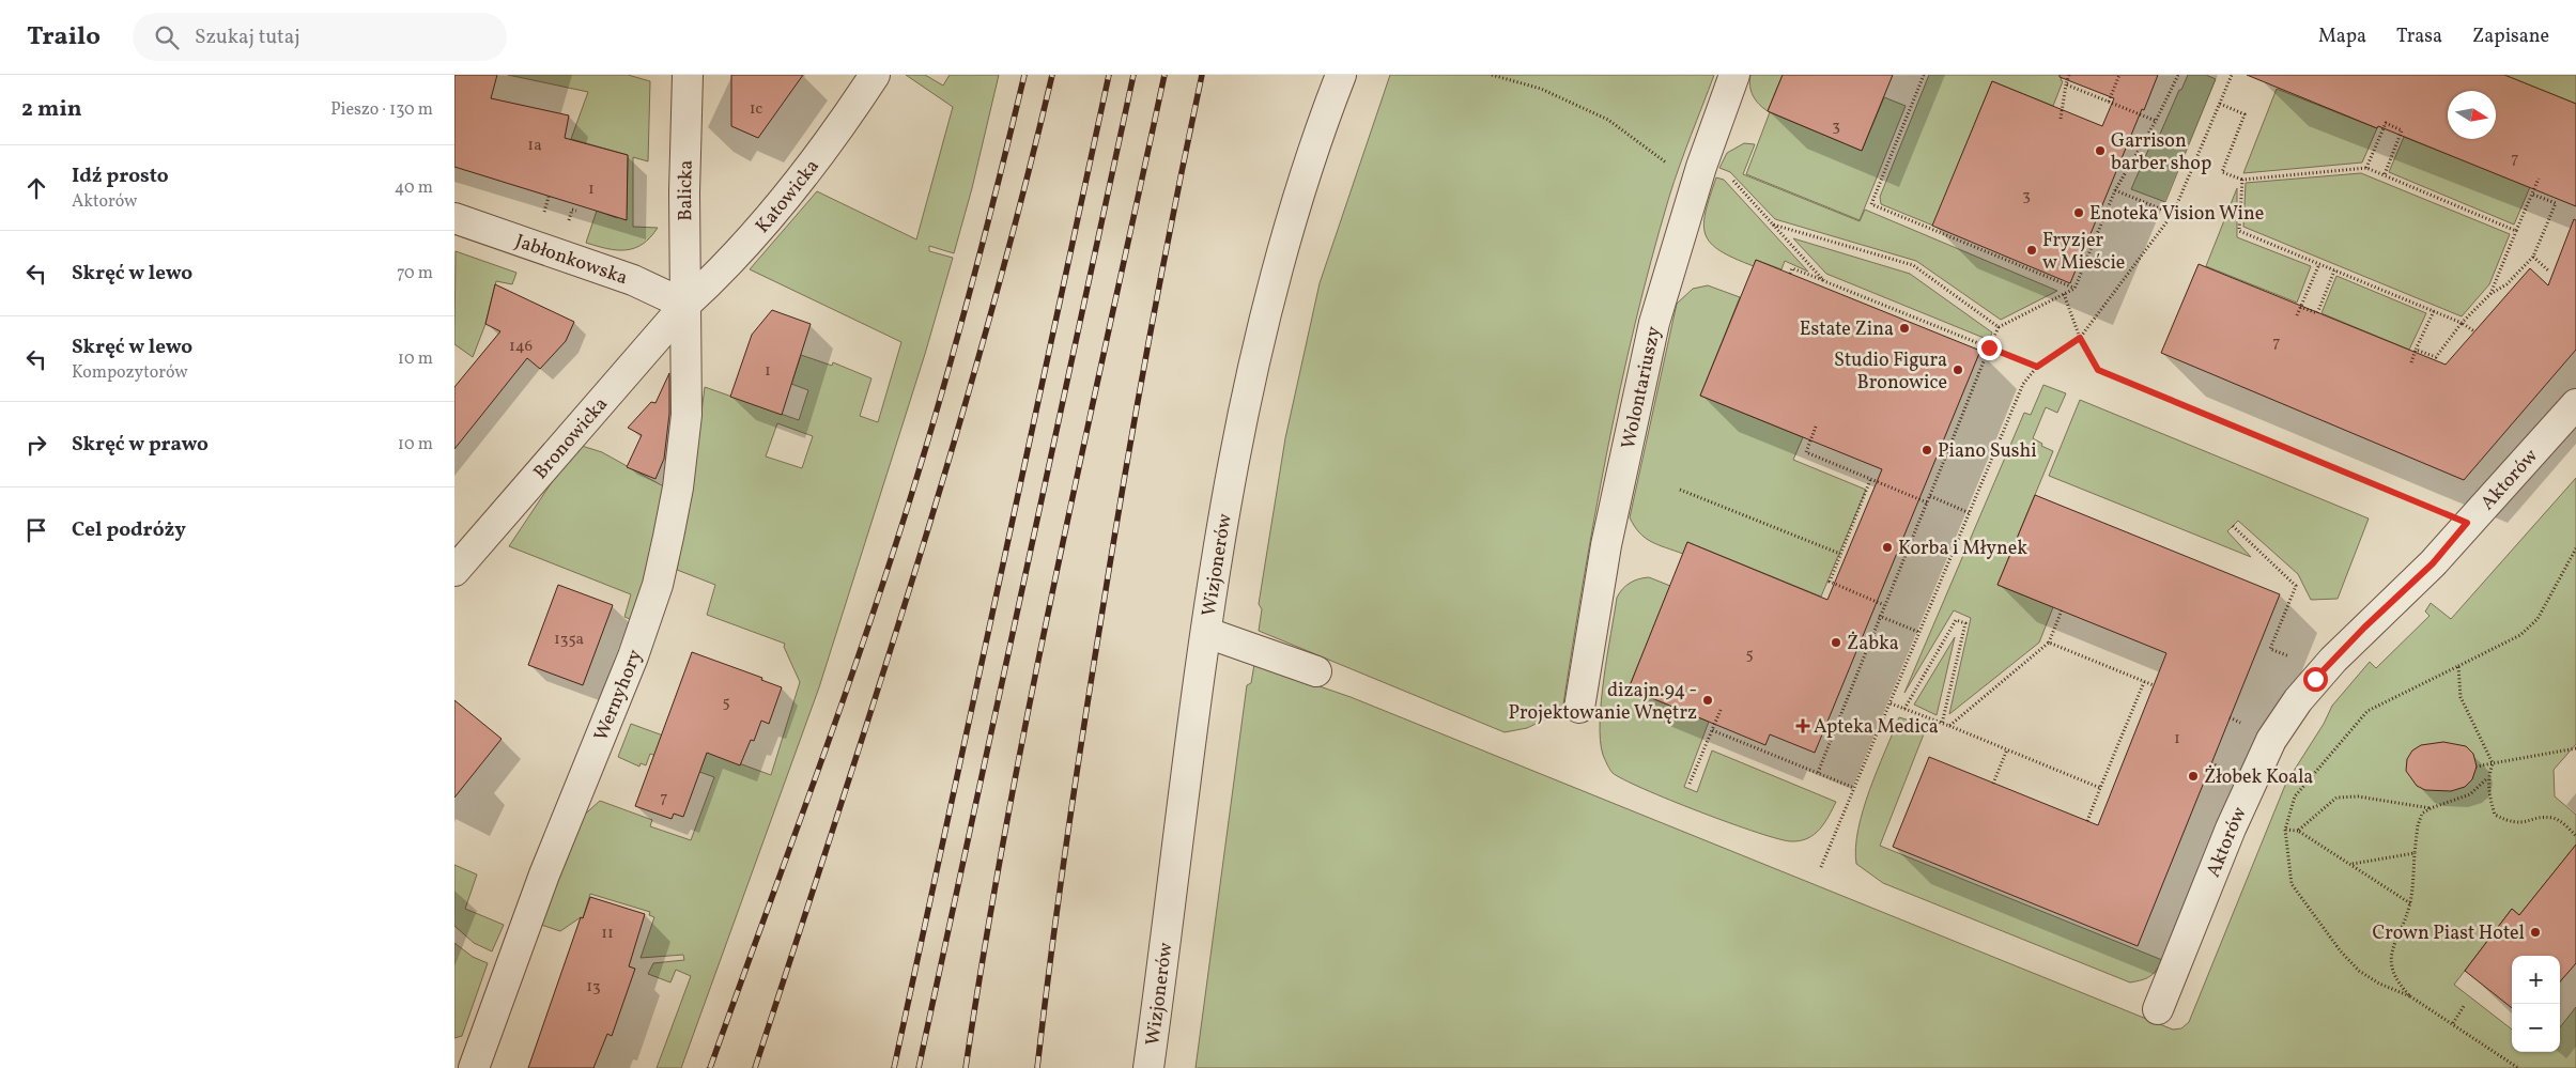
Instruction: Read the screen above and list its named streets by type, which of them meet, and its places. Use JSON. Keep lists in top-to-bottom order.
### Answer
{
  "streets": {
    "street": [
      "Balicka",
      "Katowicka",
      "Jabłonkowska",
      "Wolontariuszy",
      "Bronowicka",
      "Aktorów",
      "Wizjonerów",
      "Wernyhory"
    ]
  },
  "crossings": [
    ["Balicka", "Katowicka"],
    ["Balicka", "Jabłonkowska"],
    ["Balicka", "Bronowicka"],
    ["Balicka", "Wernyhory"],
    ["Katowicka", "Jabłonkowska"],
    ["Katowicka", "Bronowicka"],
    ["Katowicka", "Wernyhory"],
    ["Jabłonkowska", "Bronowicka"],
    ["Jabłonkowska", "Wernyhory"],
    ["Bronowicka", "Wernyhory"]
  ],
  "places": {
    "other": [
      "Garrison barber shop",
      "Enoteka Vision Wine",
      "Fryzjer w Mieście",
      "Estate Zina",
      "Studio Figura Bronowice",
      "Piano Sushi",
      "Korba i Młynek",
      "Żabka",
      "dizajn.94 - Projektowanie Wnętrz",
      "Żłobek Koala",
      "Crown Piast Hotel"
    ],
    "health": ["Apteka Medica"]
  },
  "house_numbers": [
    "1c",
    "3",
    "1a",
    "7",
    "1",
    "3",
    "7",
    "146",
    "1",
    "135a",
    "5",
    "5",
    "1",
    "7",
    "11",
    "13"
  ],
  "north": "right",
  "page": {
    "header": "Trailo",
    "search": "Szukaj tutaj",
    "nav": ["Mapa", "Trasa", "Zapisane"],
    "heading": ["2 min", "Pieszo · 130 m"],
    "list": [
      ["Idź prosto", "Aktorów", "40 m"],
      ["Skręć w lewo", "70 m"],
      ["Skręć w lewo", "Kompozytorów", "10 m"],
      ["Skręć w prawo", "10 m"],
      "Cel podróży"
    ],
    "map_buttons": ["+", "−"]
  }
}
